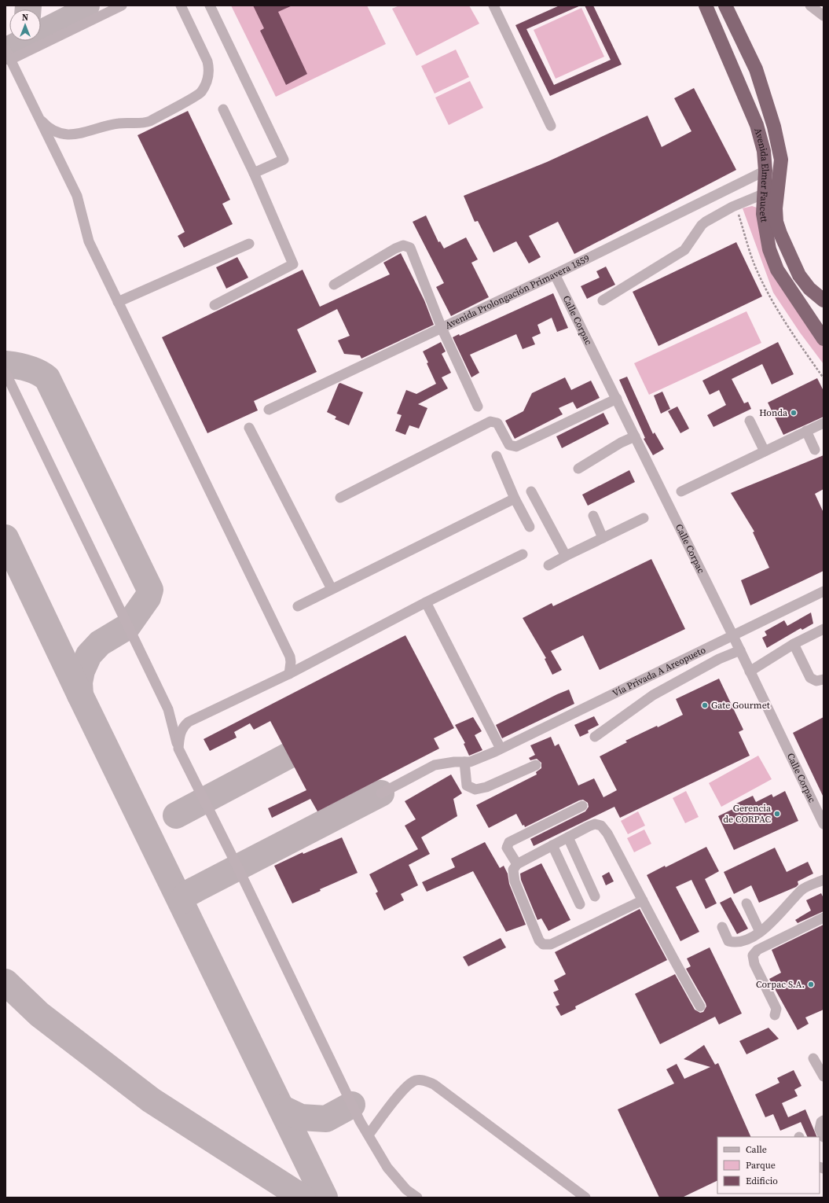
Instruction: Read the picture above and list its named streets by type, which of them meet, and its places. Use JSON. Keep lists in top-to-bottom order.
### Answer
{
  "streets": {
    "highway": ["Avenida Elmer Faucett"],
    "lane": ["Avenida Prolongación Primavera 1859", "Calle Corpac", "Vía Privada A Areopueto"]
  },
  "crossings": [
    ["Avenida Elmer Faucett", "Avenida Prolongación Primavera 1859"],
    ["Avenida Prolongación Primavera 1859", "Calle Corpac"],
    ["Calle Corpac", "Vía Privada A Areopueto"]
  ],
  "places": [
    "Honda",
    "Gate Gourmet",
    "Gerencia de CORPAC",
    "Corpac S.A."
  ],
  "legend": ["Calle", "Parque", "Edificio"],
  "north": "top"
}
